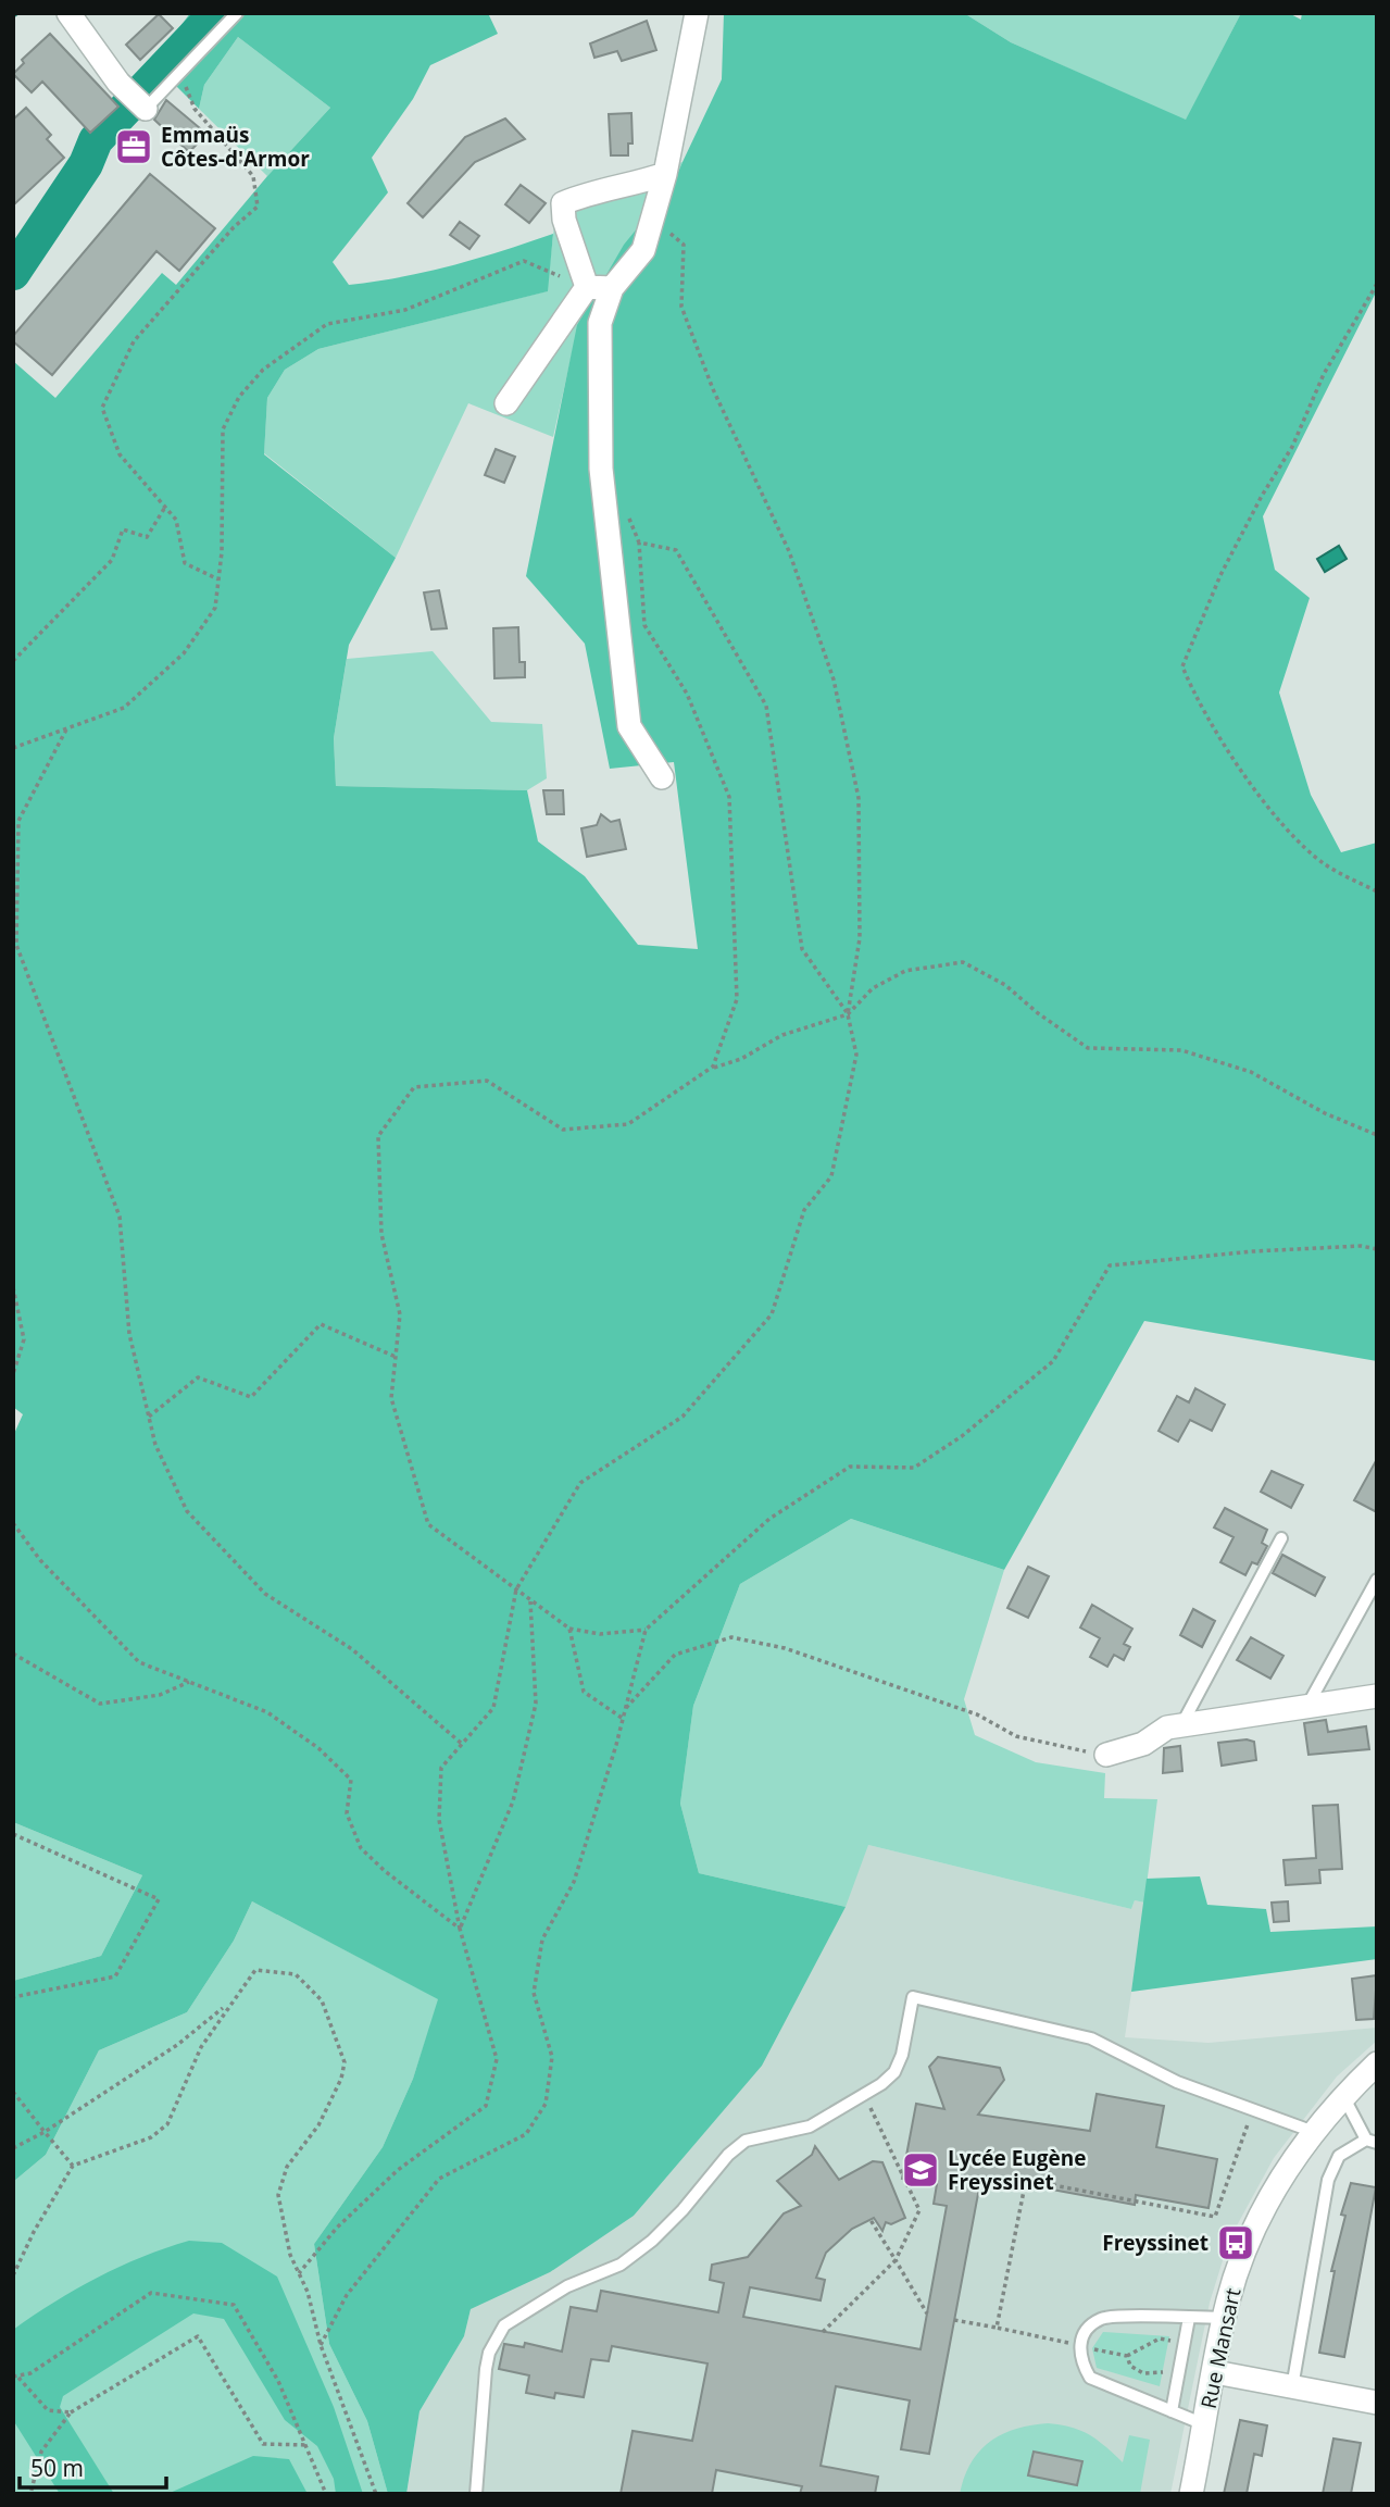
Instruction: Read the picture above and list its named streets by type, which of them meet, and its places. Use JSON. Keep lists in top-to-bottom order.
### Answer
{
  "streets": {
    "street": ["Rue Mansart"]
  },
  "places": {
    "office": ["Emmaüs Côtes-d'Armor"],
    "school or university": ["Lycée Eugène Freyssinet"],
    "bus stop": ["Freyssinet"]
  },
  "scale_bar": "50 m"
}
